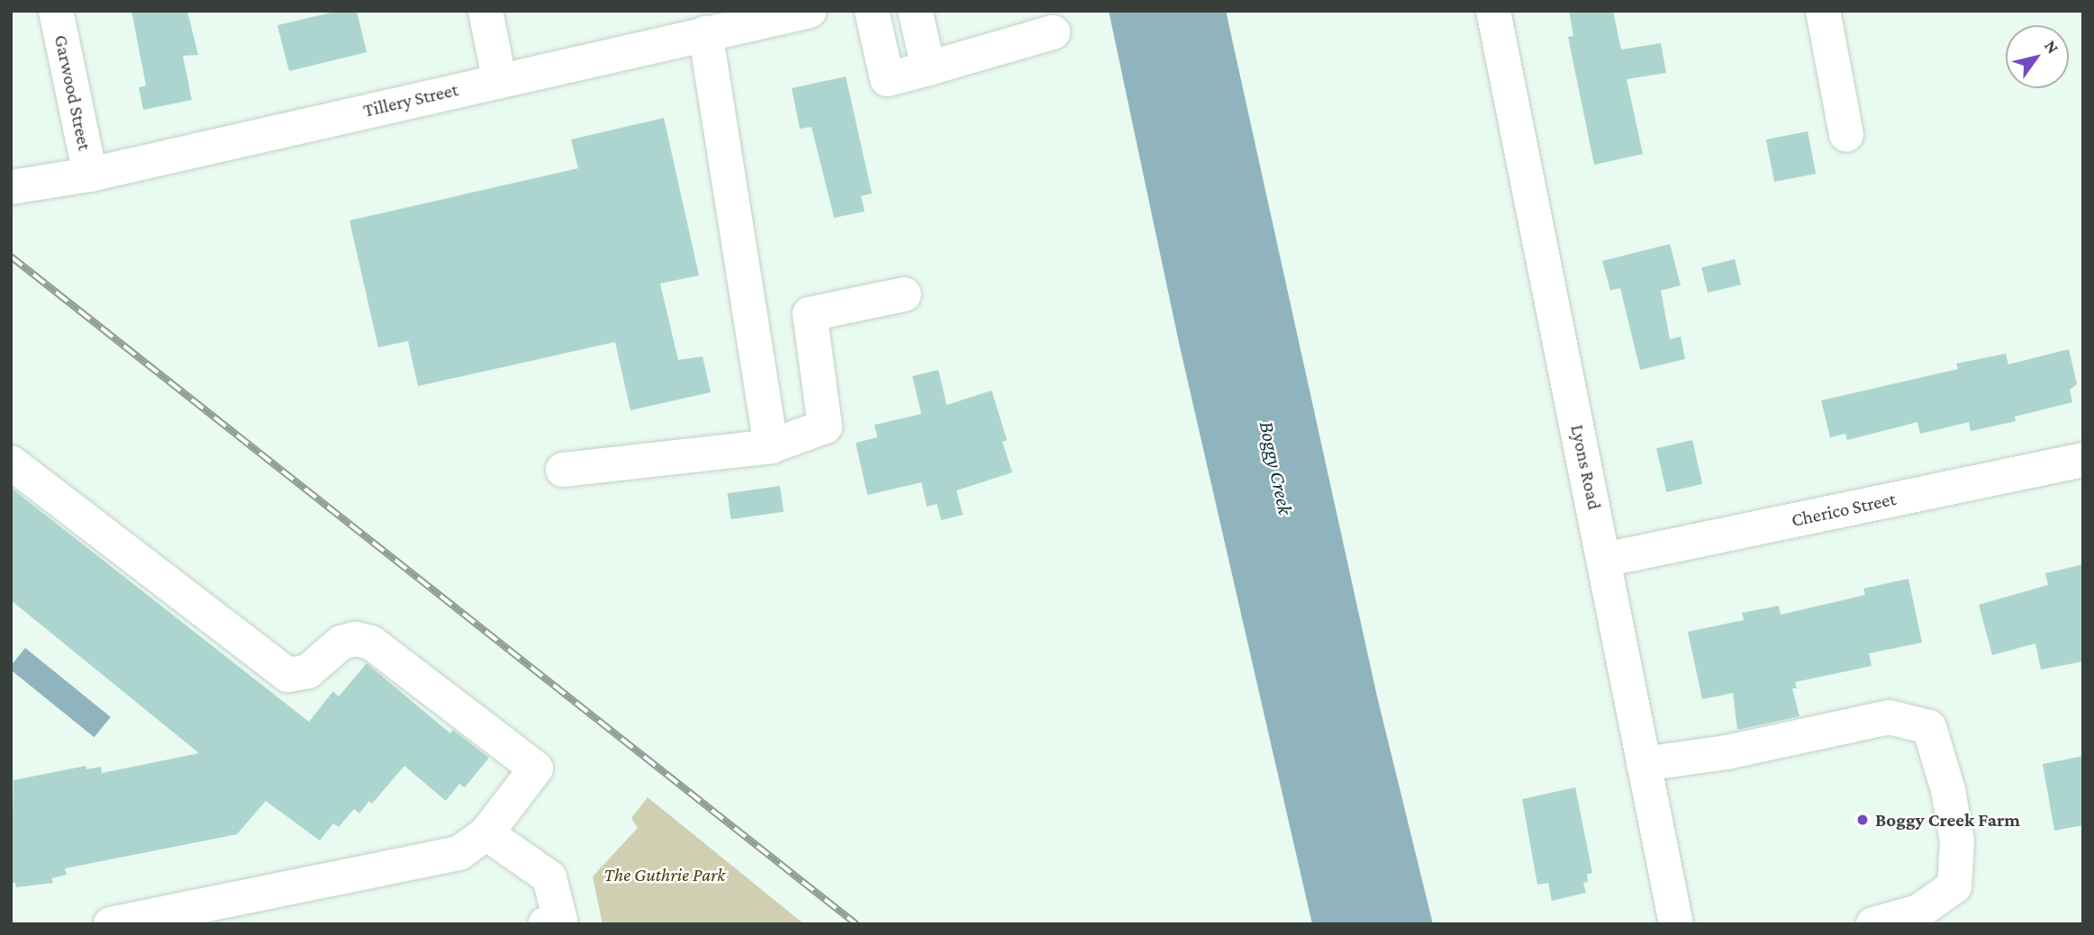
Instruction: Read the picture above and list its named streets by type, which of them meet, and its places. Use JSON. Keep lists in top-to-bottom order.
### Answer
{
  "streets": {
    "street": [
      "Garwood Street",
      "Tillery Street",
      "Lyons Road",
      "Cherico Street"
    ]
  },
  "crossings": [
    ["Garwood Street", "Tillery Street"],
    ["Lyons Road", "Cherico Street"]
  ],
  "water": ["Boggy Creek"],
  "parks": ["The Guthrie Park"],
  "places": ["Boggy Creek Farm"],
  "north": "top right"
}
